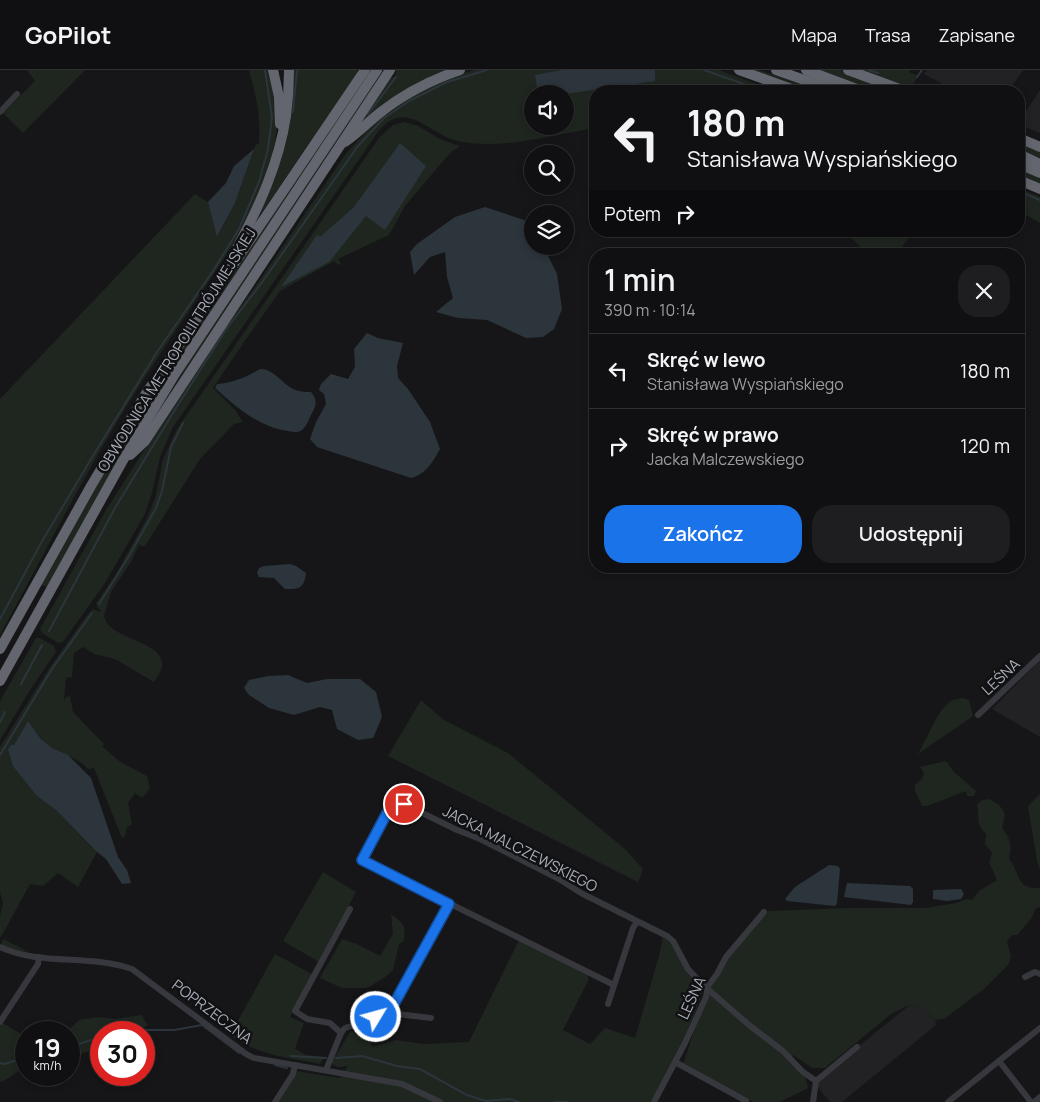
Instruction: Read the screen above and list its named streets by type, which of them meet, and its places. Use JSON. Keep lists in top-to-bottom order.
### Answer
{
  "streets": {
    "highway": ["OBWODNICA METROPOLII TRÓJMIEJSKIEJ"],
    "street": ["LEŚNA", "JACKA MALCZEWSKIEGO", "POPRZECZNA"]
  },
  "page": {
    "header": "GoPilot",
    "nav": ["Mapa", "Trasa", "Zapisane"],
    "turn": ["180 m", "Stanisława Wyspiańskiego"],
    "then": "Potem",
    "heading": ["1 min", "390 m · 10:14"],
    "list": [
      {
        "name": "Skręć w lewo",
        "note": "Stanisława Wyspiańskiego",
        "value": "180 m"
      },
      {
        "name": "Skręć w prawo",
        "note": "Jacka Malczewskiego",
        "value": "120 m"
      }
    ],
    "buttons": ["Zakończ", "Udostępnij"],
    "speed": "19 km/h",
    "limit": "30"
  }
}
